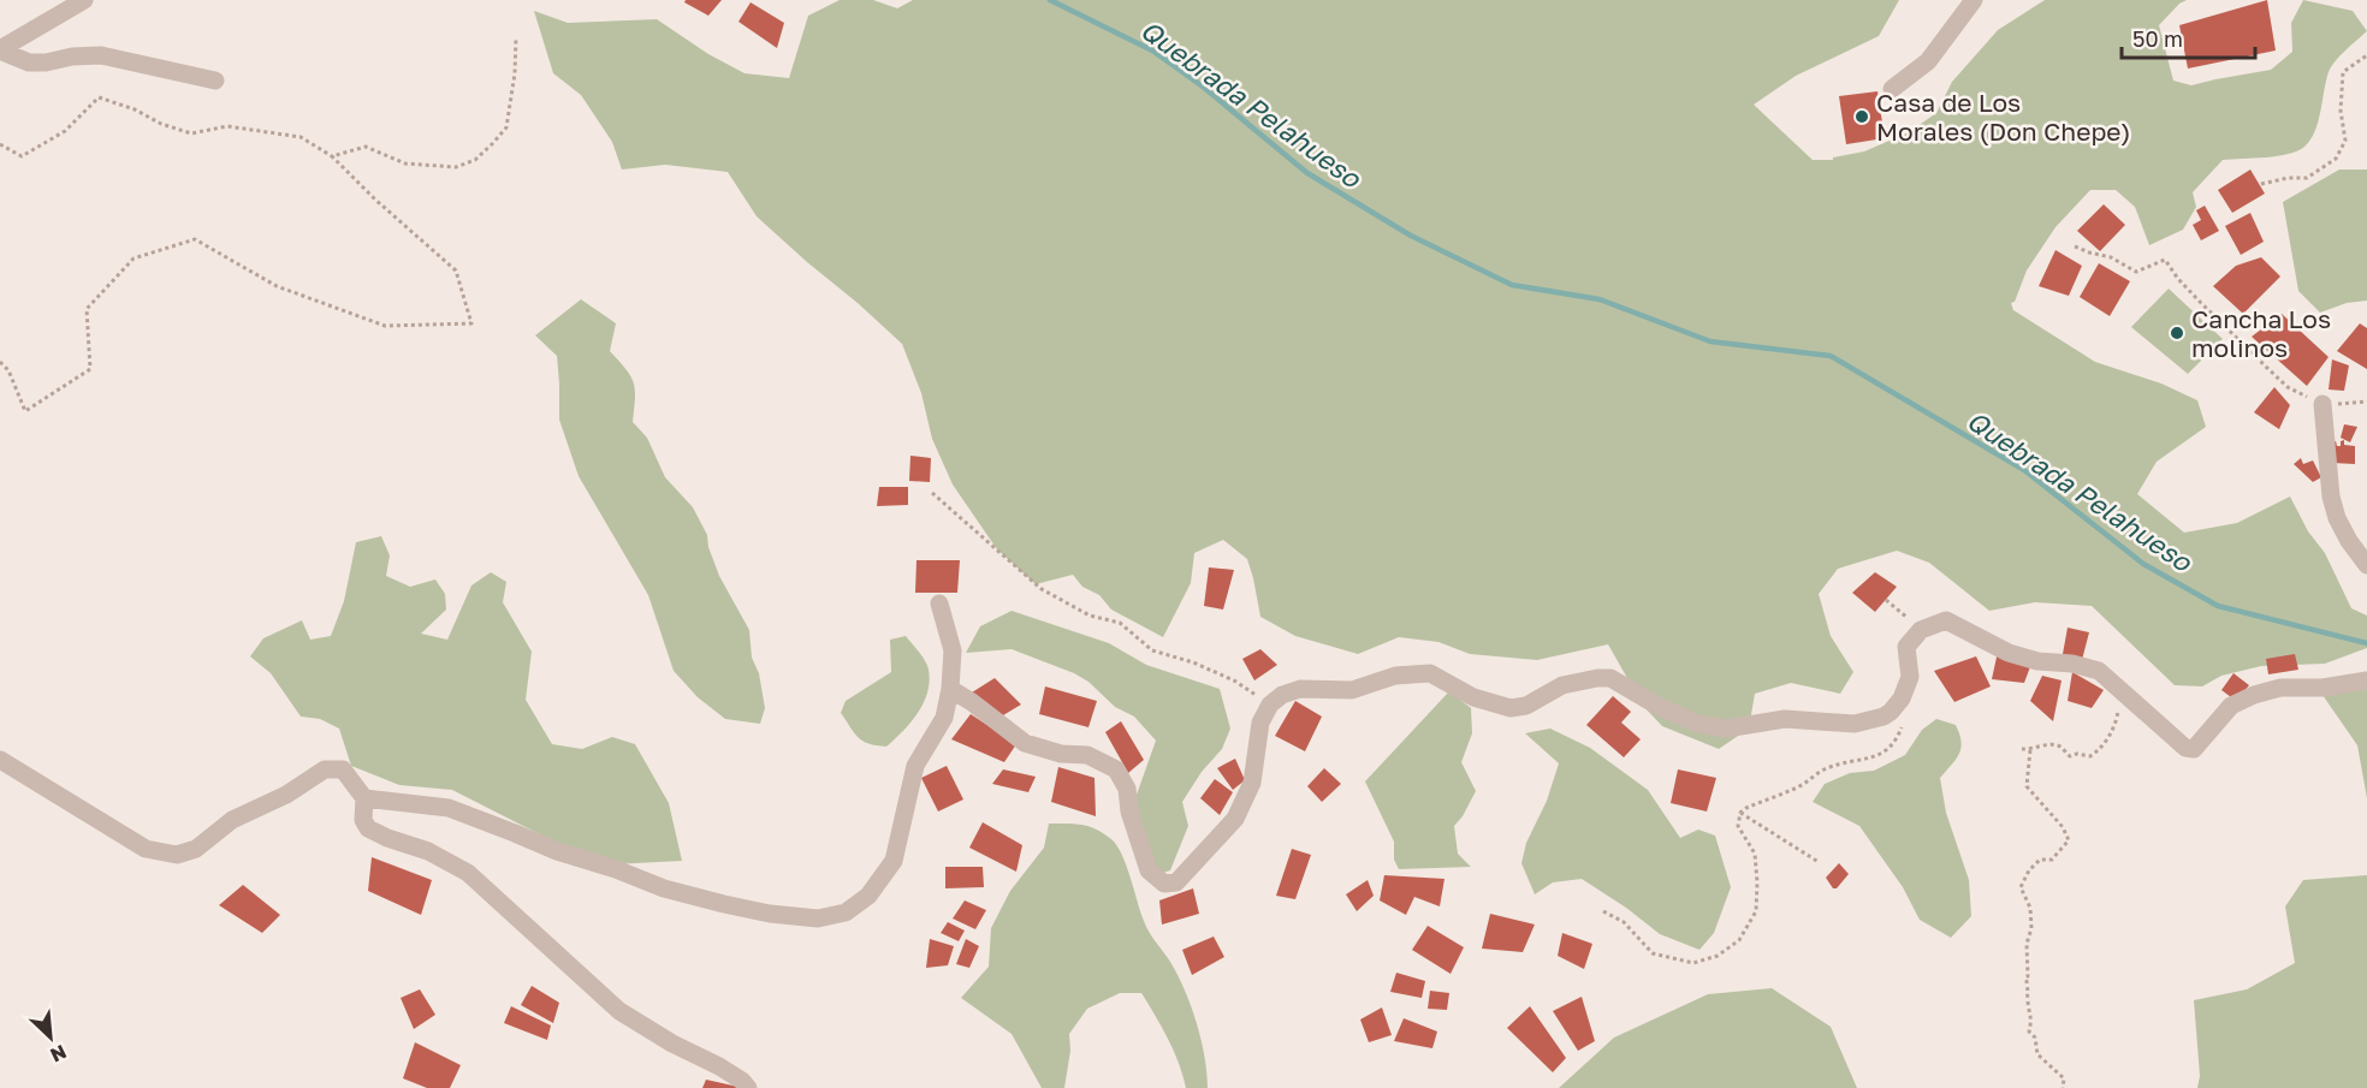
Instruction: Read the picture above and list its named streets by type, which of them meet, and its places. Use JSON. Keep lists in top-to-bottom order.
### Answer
{
  "water": ["Quebrada Pelahueso"],
  "places": ["Casa de Los Morales (Don Chepe)", "Cancha Los molinos"],
  "scale_bar": "50 m",
  "north": "bottom right"
}
